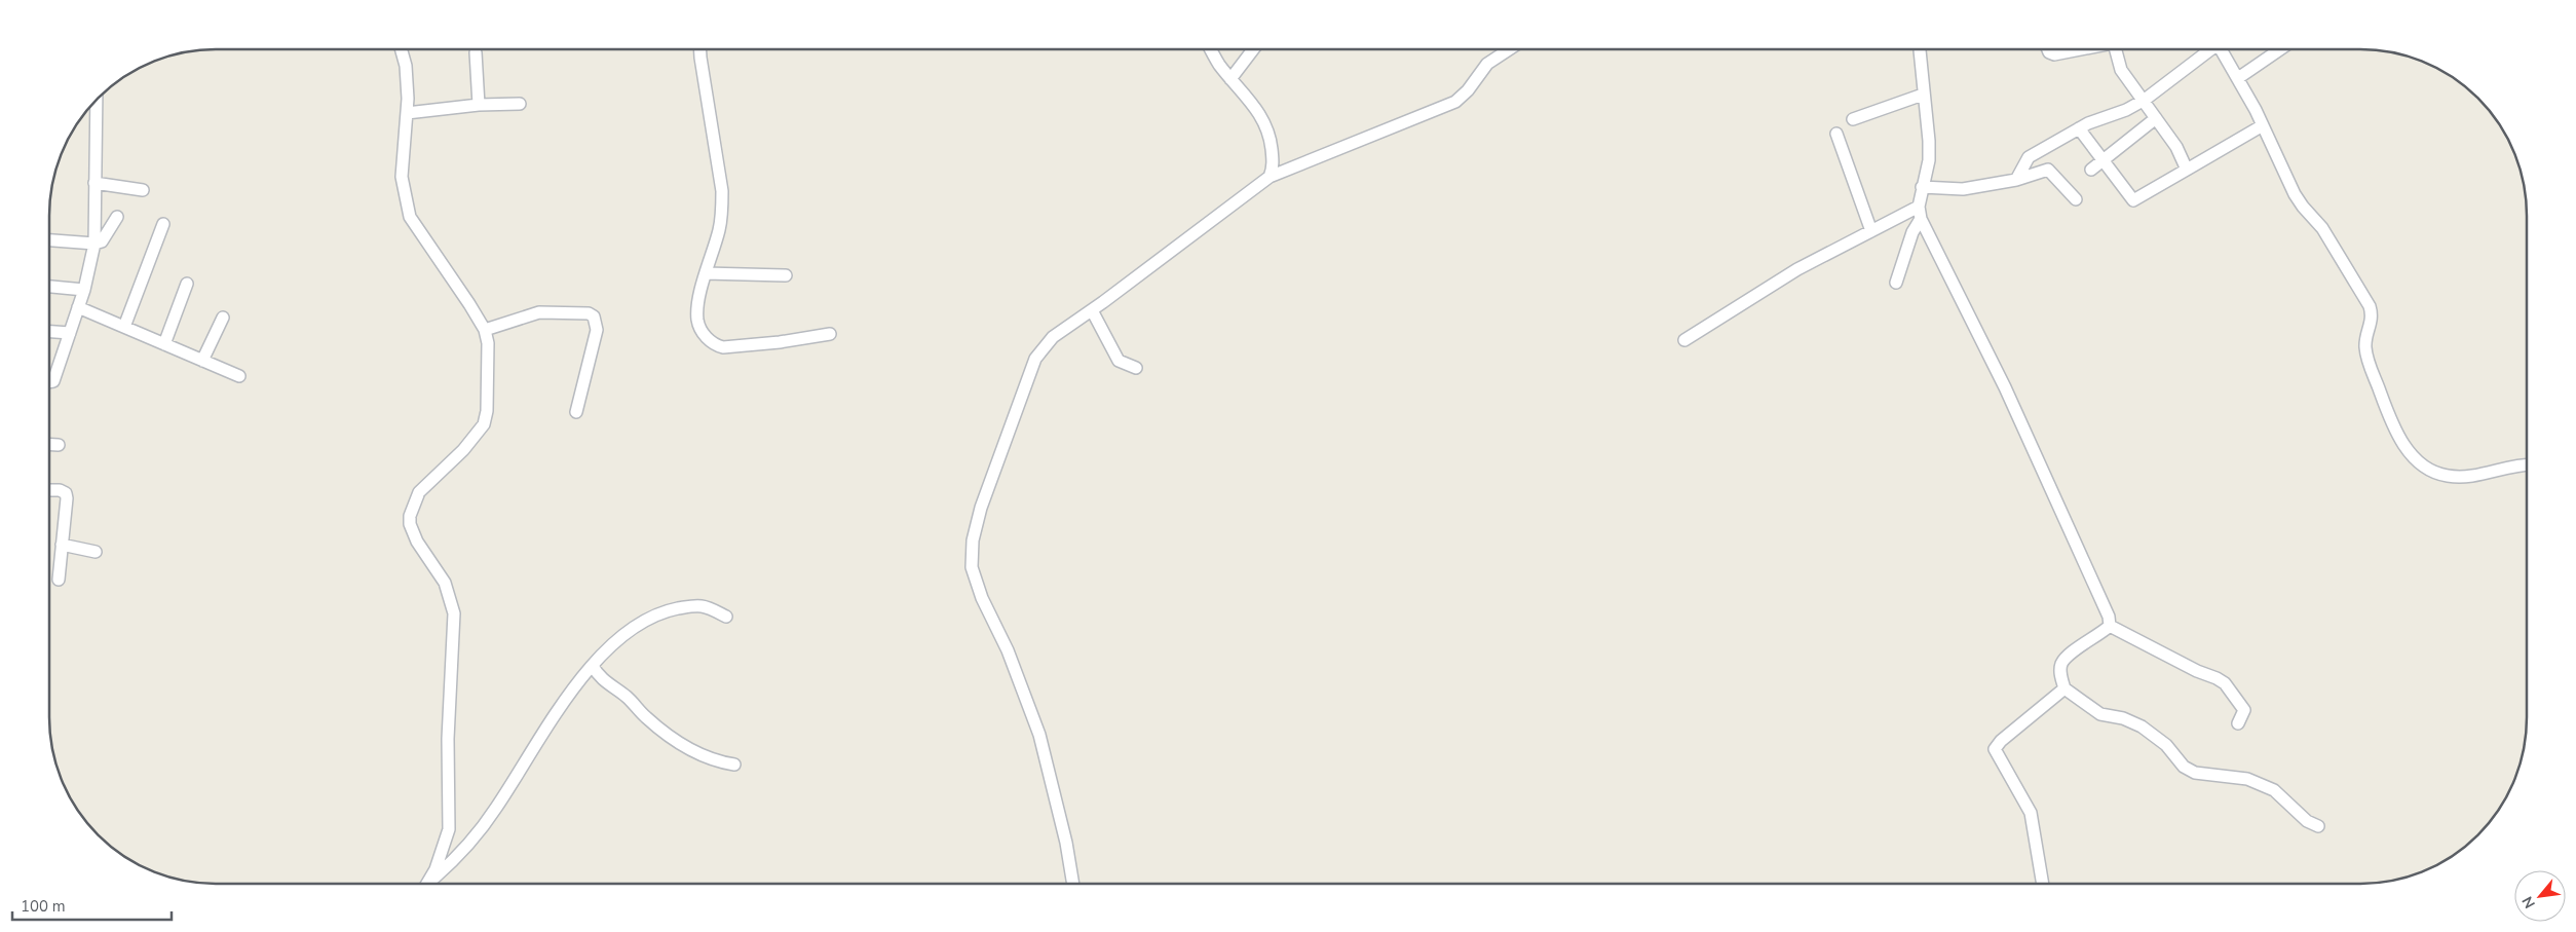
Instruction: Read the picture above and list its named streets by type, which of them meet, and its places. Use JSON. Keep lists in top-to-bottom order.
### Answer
{
  "scale_bar": "100 m",
  "north": "bottom left"
}
